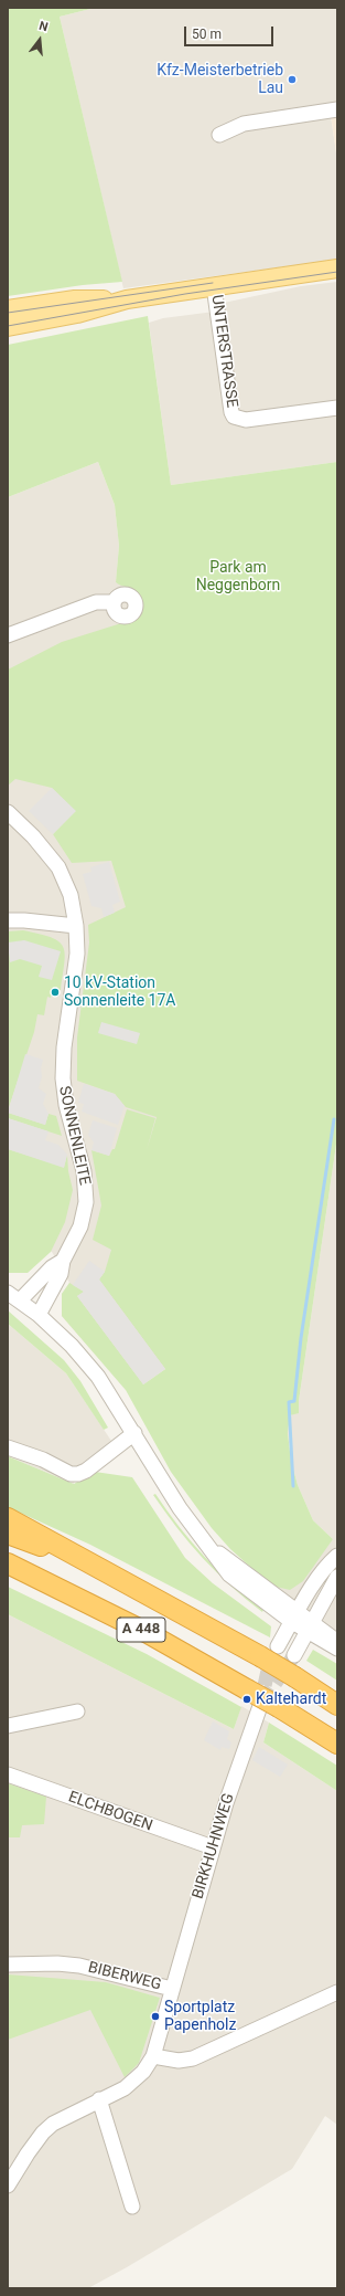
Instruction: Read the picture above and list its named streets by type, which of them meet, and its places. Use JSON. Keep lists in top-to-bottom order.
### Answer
{
  "streets": {
    "highway": ["A 448"],
    "main road": ["UNTERSTRASSE"],
    "street": [
      "SONNENLEITE",
      "ELCHBOGEN",
      "BIRKHUHNWEG",
      "BIBERWEG"
    ]
  },
  "crossings": [
    ["A 448", "BIRKHUHNWEG"],
    ["ELCHBOGEN", "BIRKHUHNWEG"],
    ["BIRKHUHNWEG", "BIBERWEG"]
  ],
  "parks": ["Park am Neggenborn"],
  "places": [
    "Kfz-Meisterbetrieb Lau",
    "10 kV-Station Sonnenleite 17A",
    "Kaltehardt",
    "Sportplatz Papenholz"
  ],
  "scale_bar": "50 m",
  "north": "top"
}
